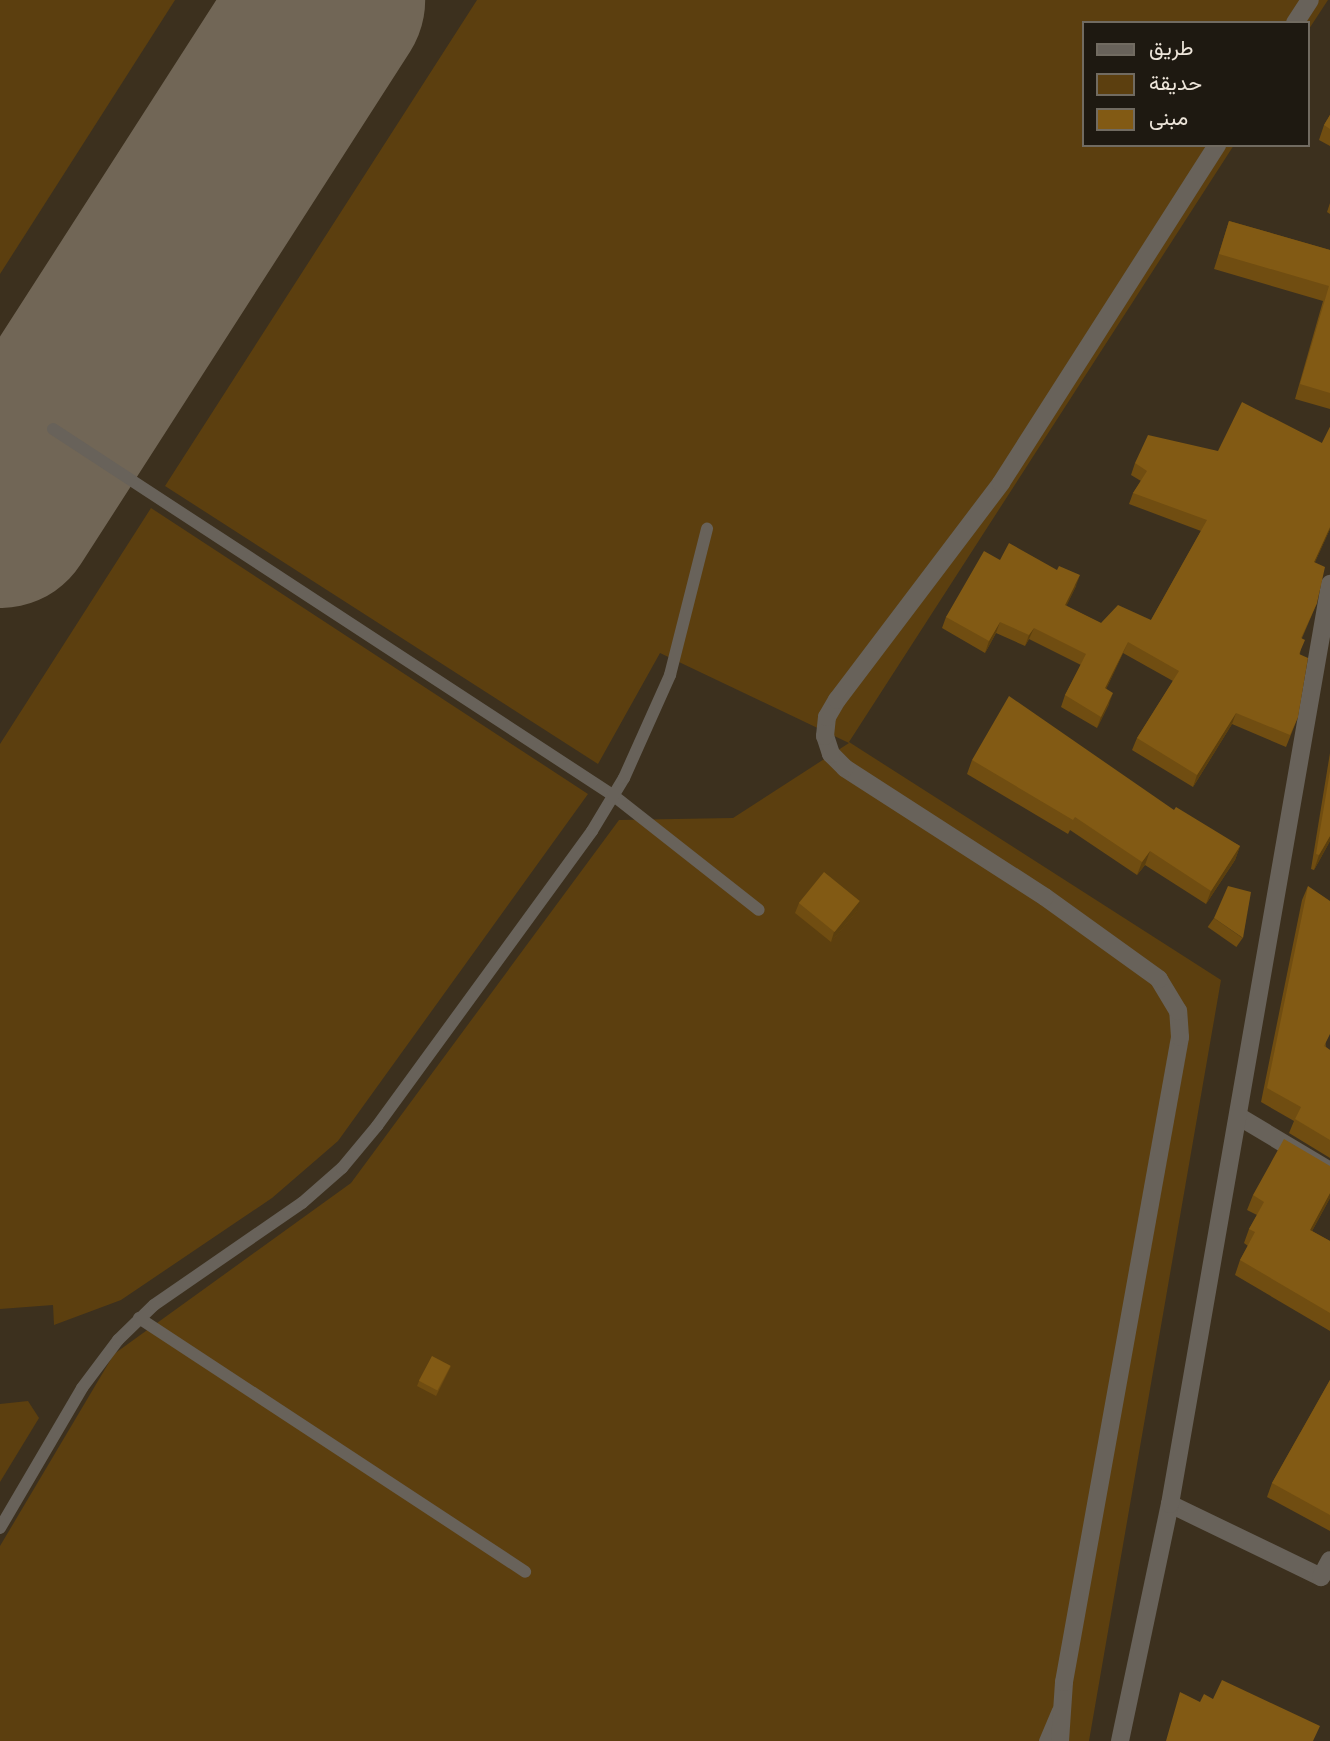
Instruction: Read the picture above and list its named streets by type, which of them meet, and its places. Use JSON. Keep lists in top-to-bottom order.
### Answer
{
  "legend": ["طريق", "حديقة", "مبنى"]
}
